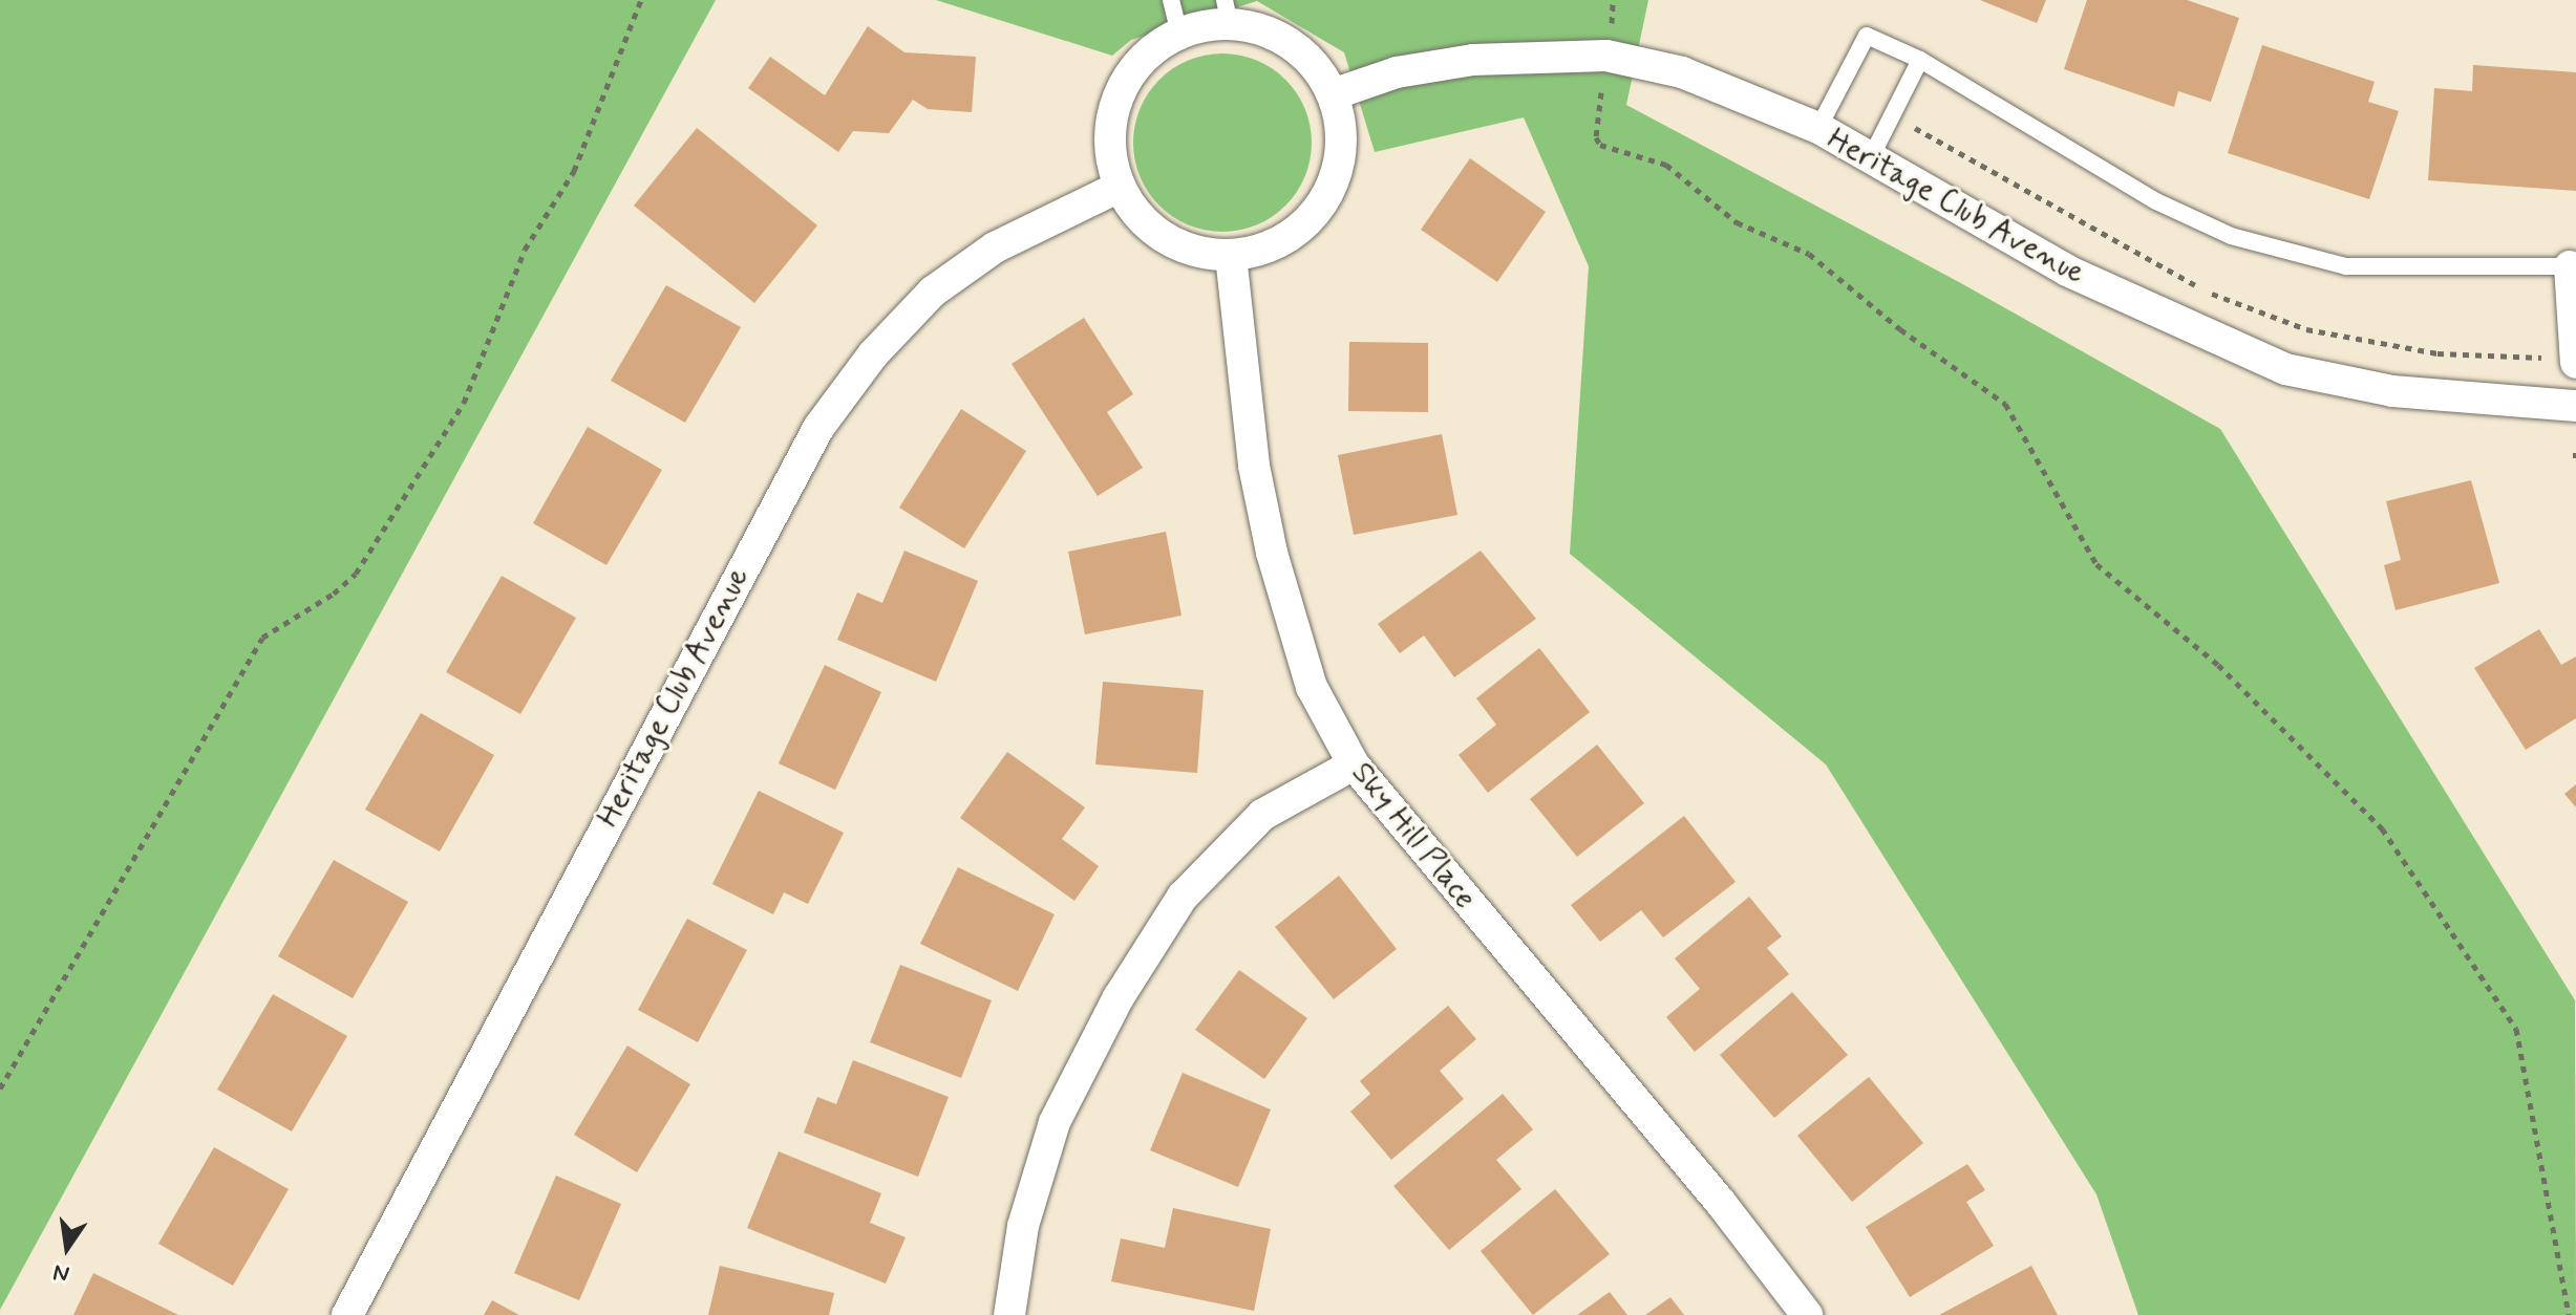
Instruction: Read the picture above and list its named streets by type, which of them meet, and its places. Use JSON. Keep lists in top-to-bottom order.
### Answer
{
  "streets": {
    "street": ["Heritage Club Avenue", "Sky Hill Place"]
  },
  "crossings": [
    ["Heritage Club Avenue", "Sky Hill Place"]
  ],
  "north": "bottom"
}
